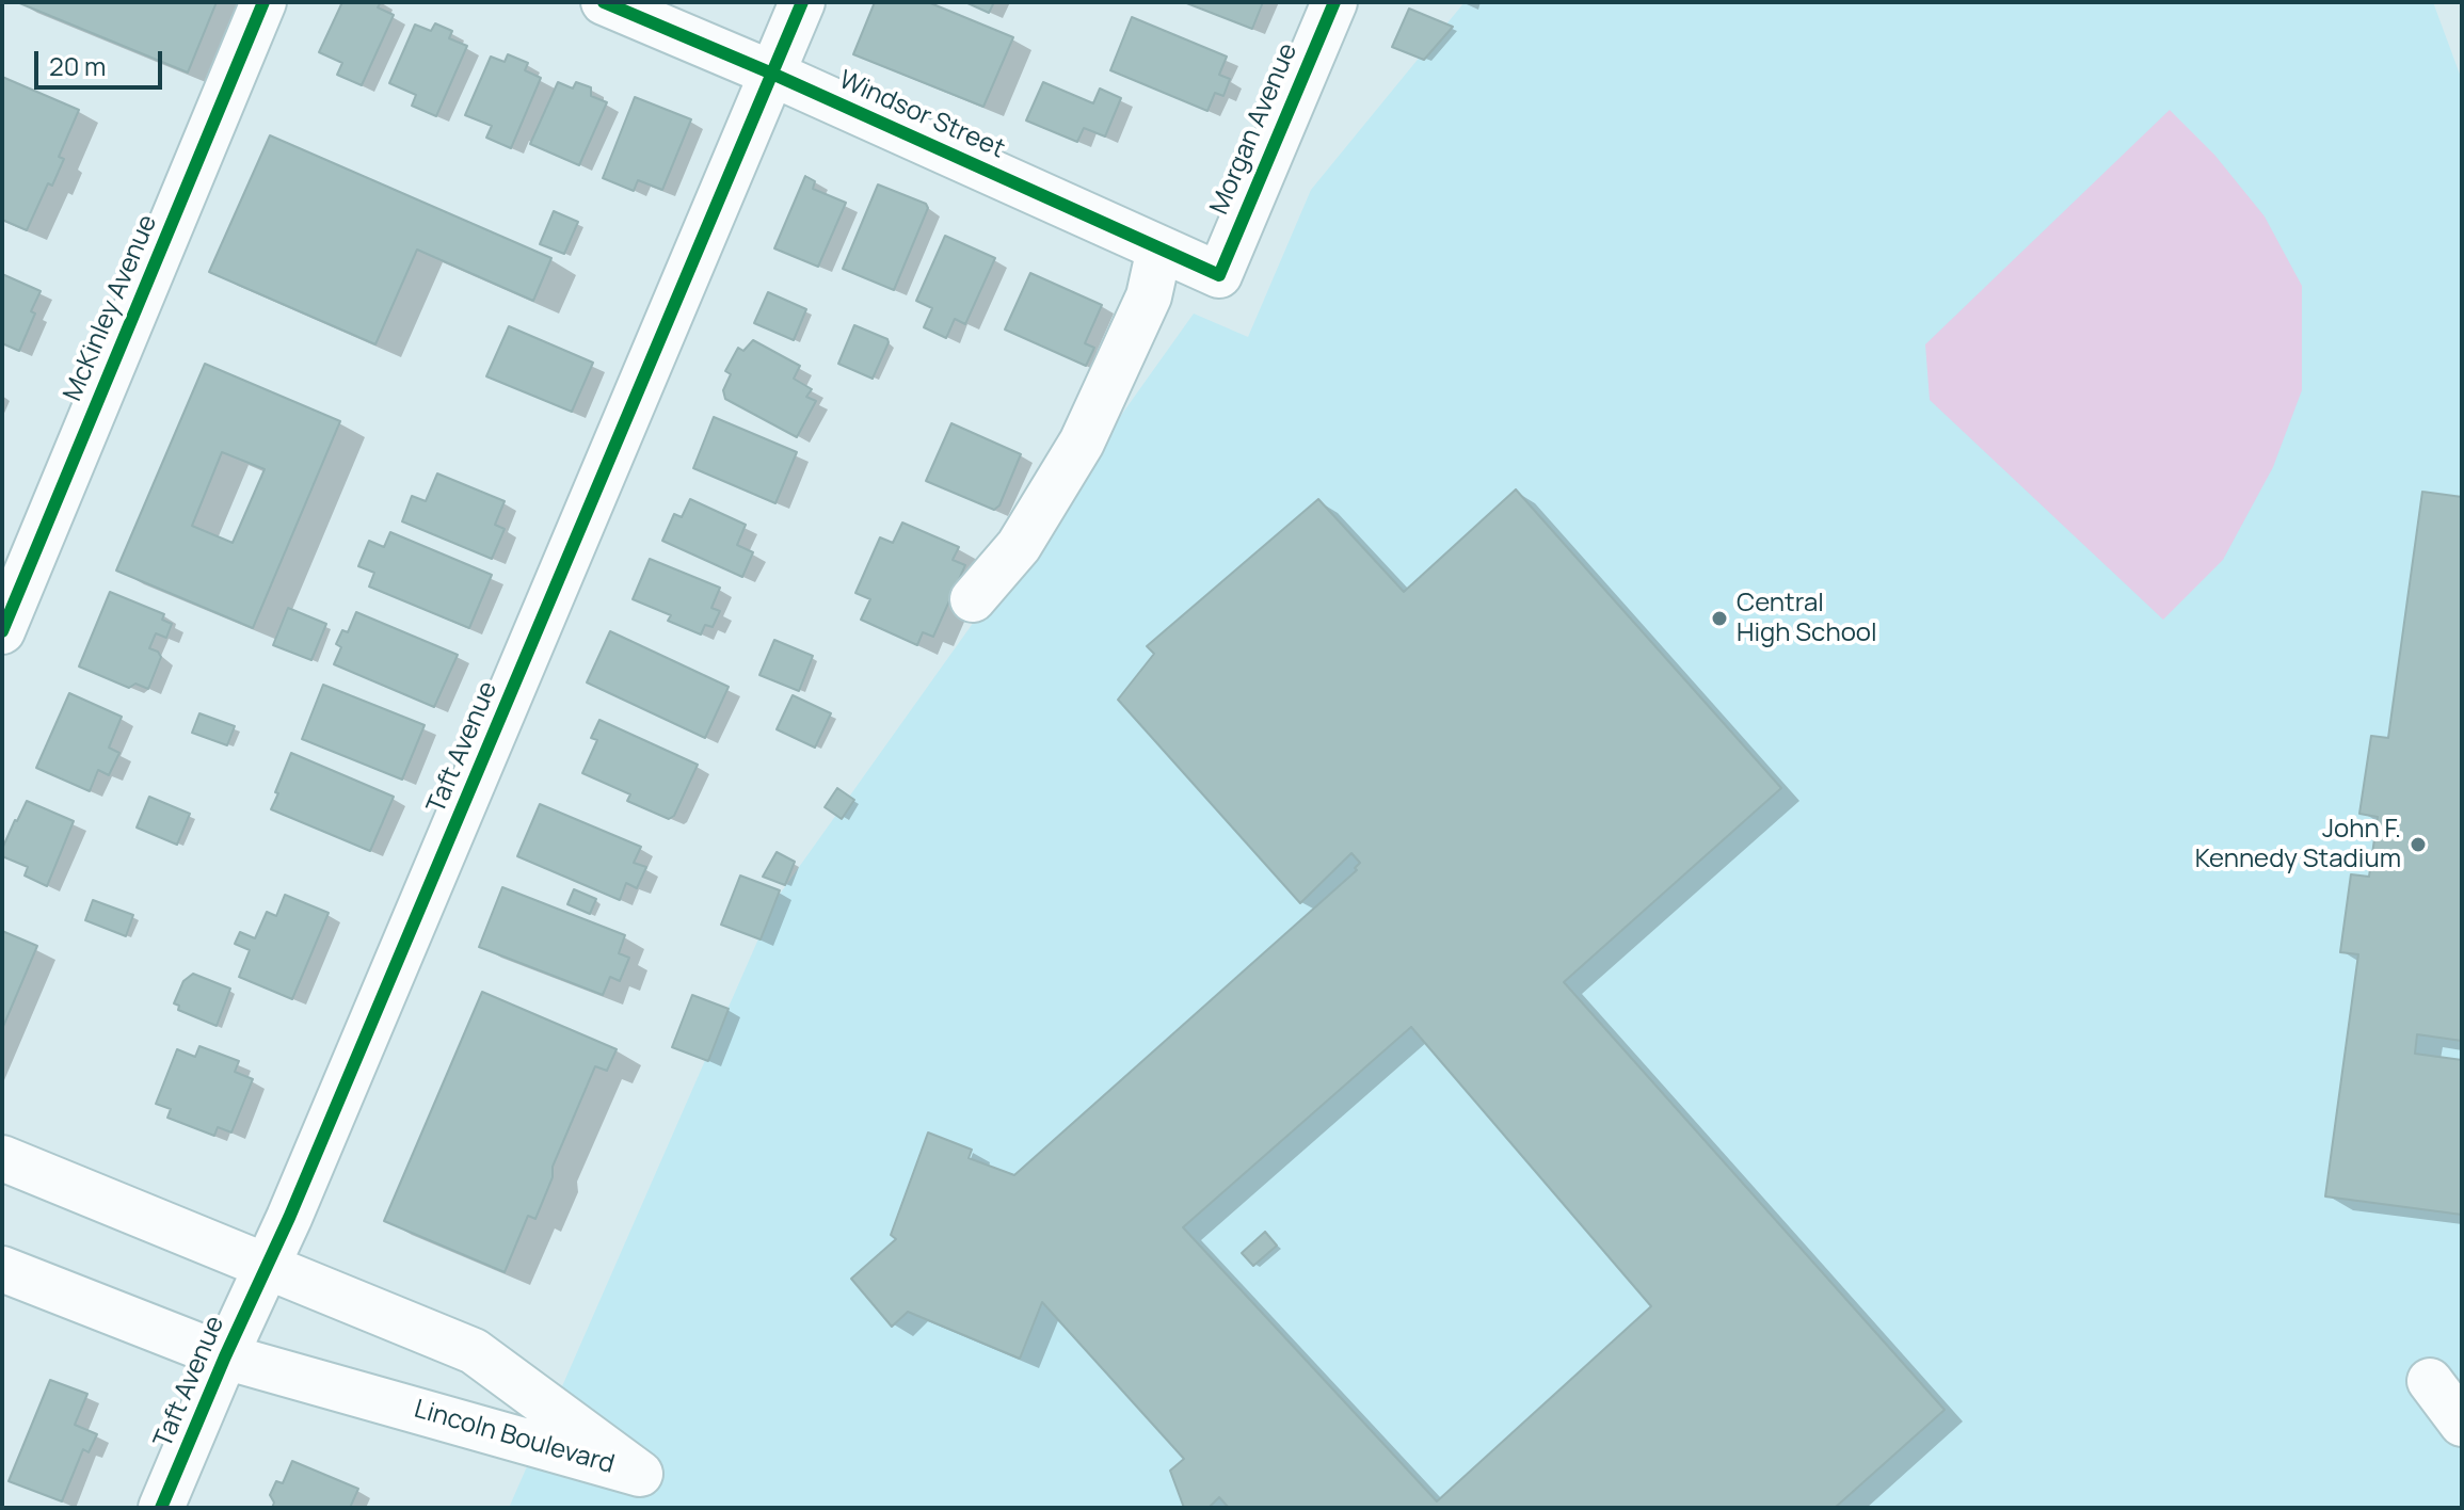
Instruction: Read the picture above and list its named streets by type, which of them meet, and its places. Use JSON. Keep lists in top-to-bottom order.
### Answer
{
  "streets": {
    "street": [
      "Windsor Street",
      "Morgan Avenue",
      "McKinley Avenue",
      "Taft Avenue",
      "Lincoln Boulevard"
    ]
  },
  "crossings": [
    ["Windsor Street", "Morgan Avenue"],
    ["Windsor Street", "Taft Avenue"],
    ["Taft Avenue", "Lincoln Boulevard"]
  ],
  "places": ["Central High School", "John F. Kennedy Stadium"],
  "scale_bar": "20 m"
}
